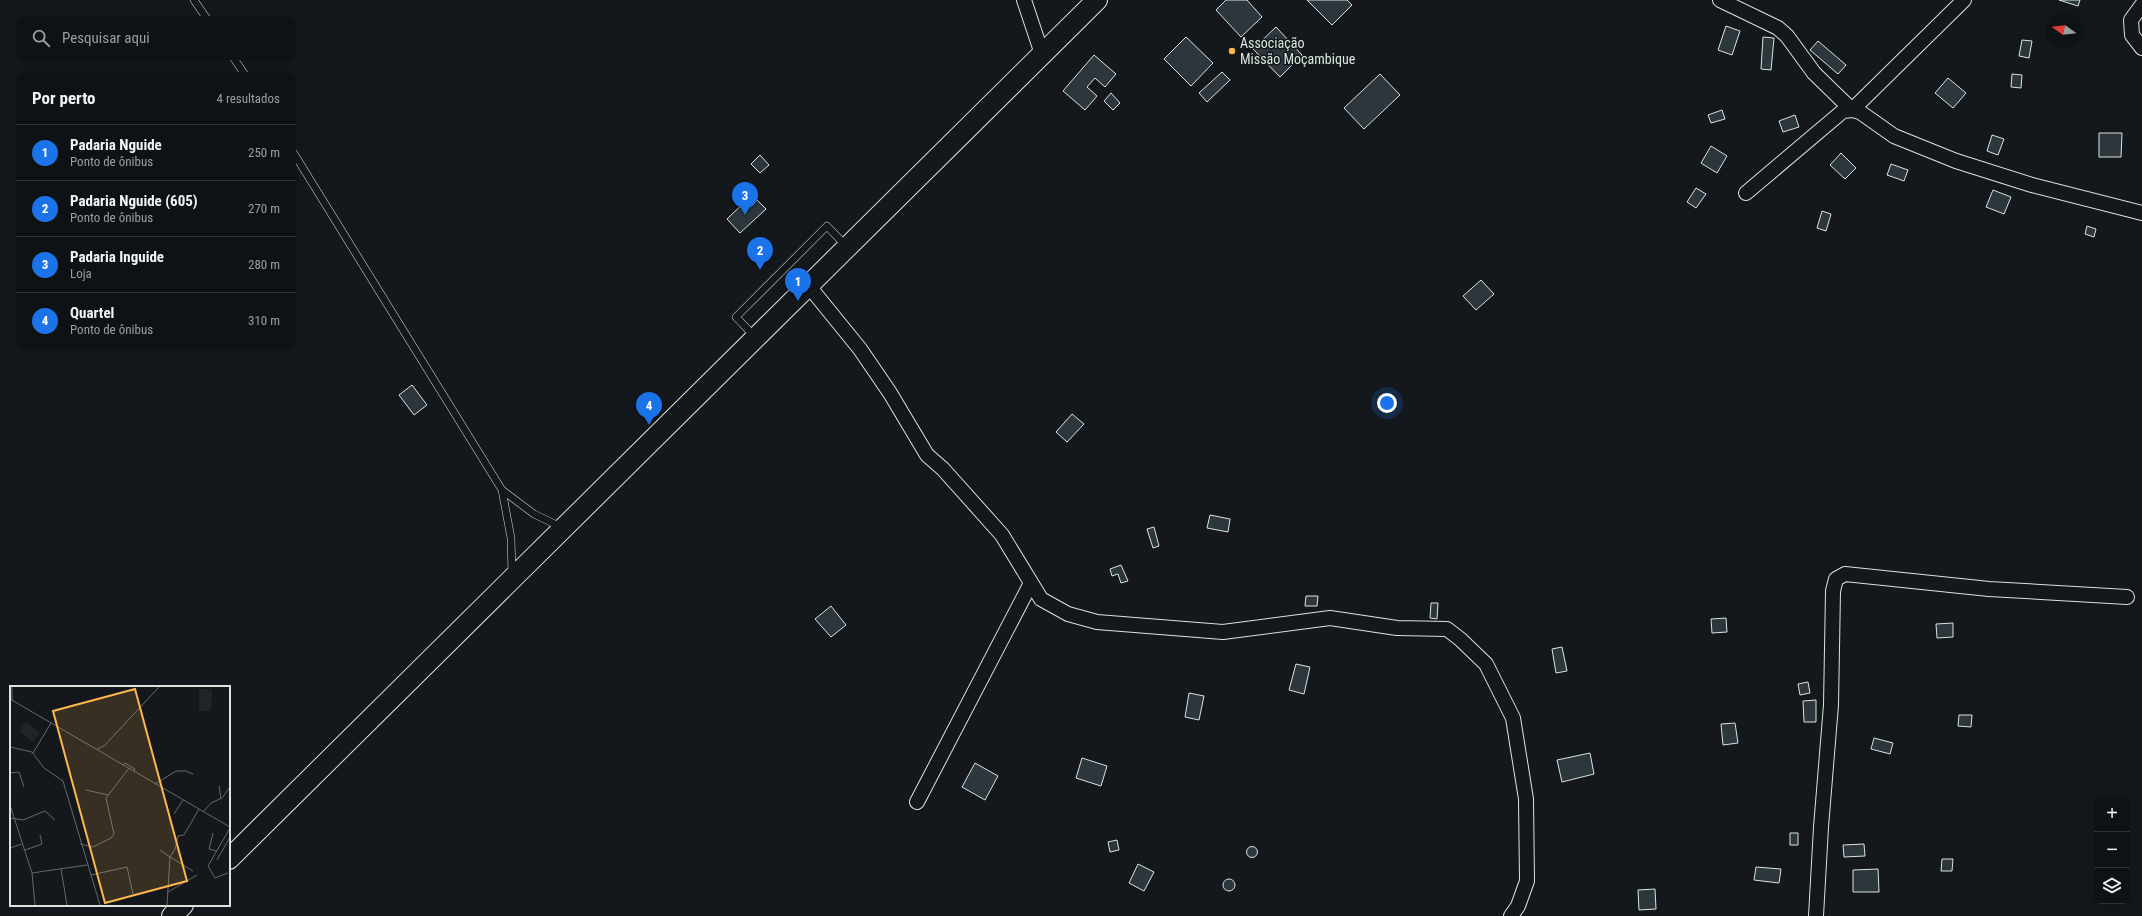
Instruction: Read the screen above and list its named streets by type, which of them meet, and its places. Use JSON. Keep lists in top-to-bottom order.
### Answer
{
  "places": ["Associação Missão Moçambique"],
  "north": "left",
  "page": {
    "search": "Pesquisar aqui",
    "heading": ["Por perto", "4 resultados"],
    "list": [
      {
        "mark": "1",
        "name": "Padaria Nguide",
        "note": "Ponto de ônibus",
        "value": "250 m"
      },
      {
        "mark": "2",
        "name": "Padaria Nguide (605)",
        "note": "Ponto de ônibus",
        "value": "270 m"
      },
      {
        "mark": "3",
        "name": "Padaria Inguide",
        "note": "Loja",
        "value": "280 m"
      },
      {
        "mark": "4",
        "name": "Quartel",
        "note": "Ponto de ônibus",
        "value": "310 m"
      }
    ],
    "pins": [
      "3",
      "2",
      "1",
      "4"
    ],
    "map_buttons": ["+", "−"]
  }
}
